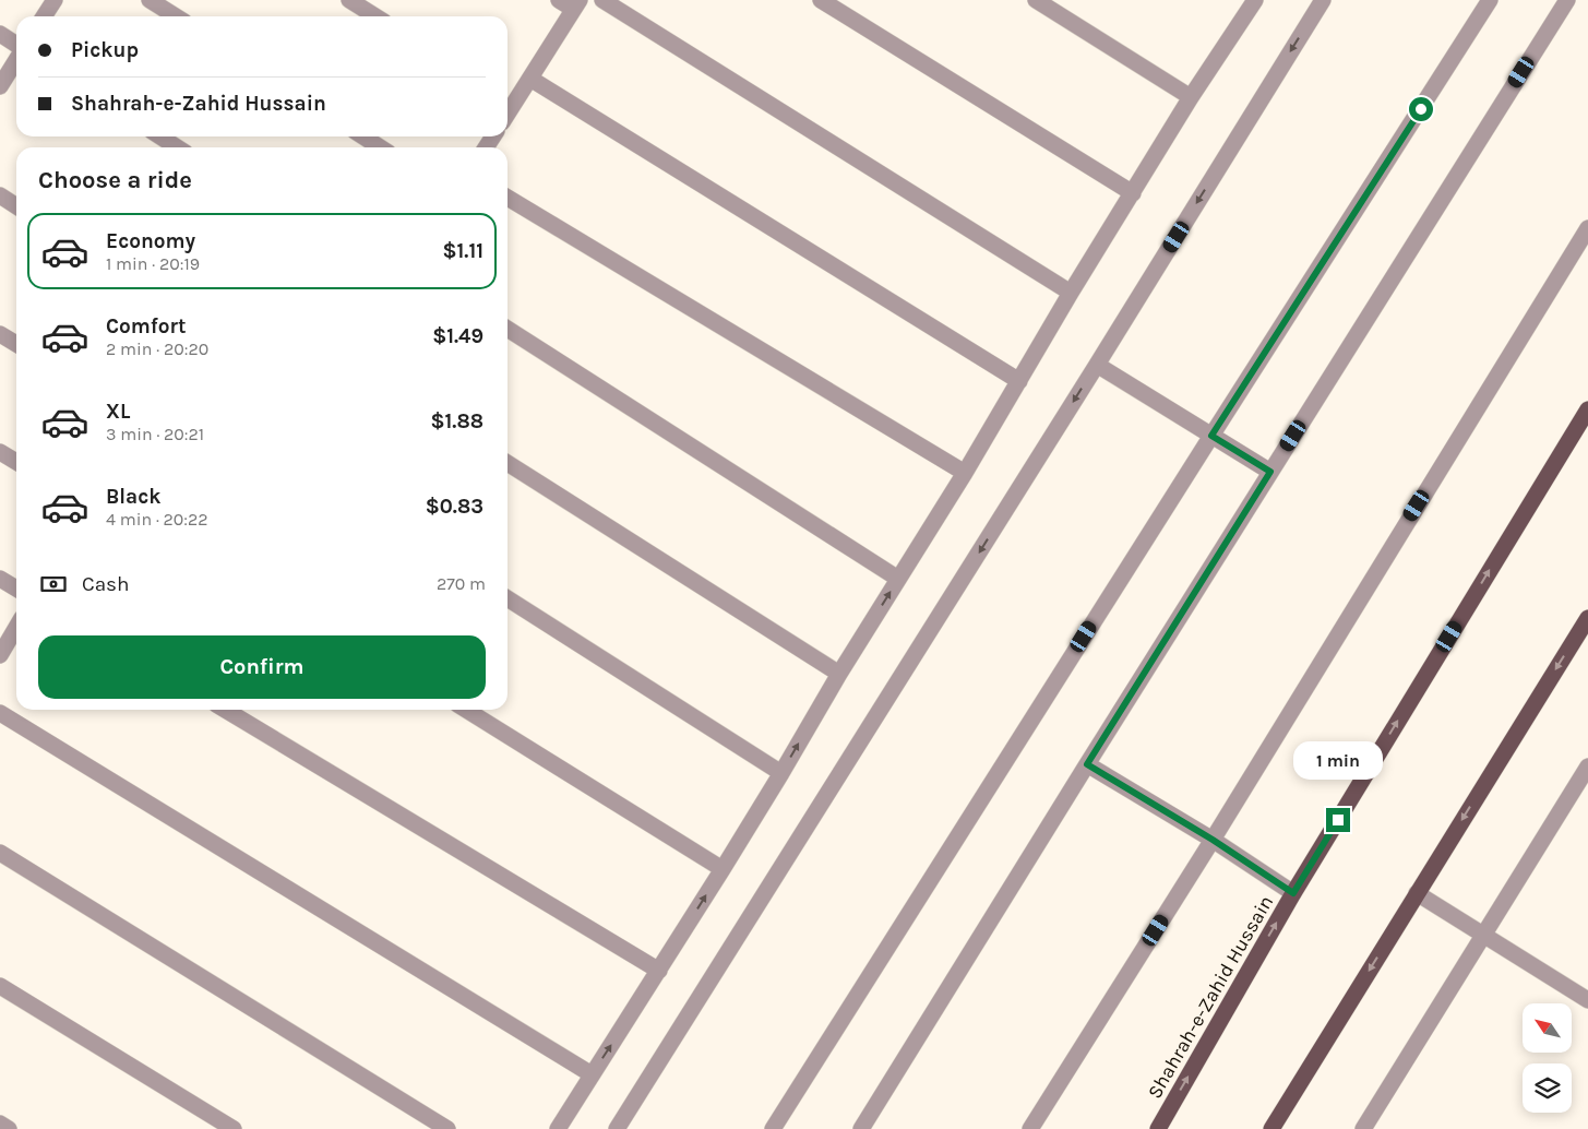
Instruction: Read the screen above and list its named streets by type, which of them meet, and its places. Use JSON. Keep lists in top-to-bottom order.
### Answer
{
  "streets": {
    "main road": ["Shahrah-e-Zahid Hussain"]
  },
  "north": "top left",
  "page": {
    "banner": ["Pickup", "Shahrah-e-Zahid Hussain"],
    "heading": "Choose a ride",
    "list": [
      {
        "name": "Economy",
        "note": "1 min · 20:19",
        "value": "$1.11"
      },
      {
        "name": "Comfort",
        "note": "2 min · 20:20",
        "value": "$1.49"
      },
      {
        "name": "XL",
        "note": "3 min · 20:21",
        "value": "$1.88"
      },
      {
        "name": "Black",
        "note": "4 min · 20:22",
        "value": "$0.83"
      }
    ],
    "pay": ["Cash", "270 m"],
    "buttons": "Confirm",
    "bubble": "1 min"
  }
}
